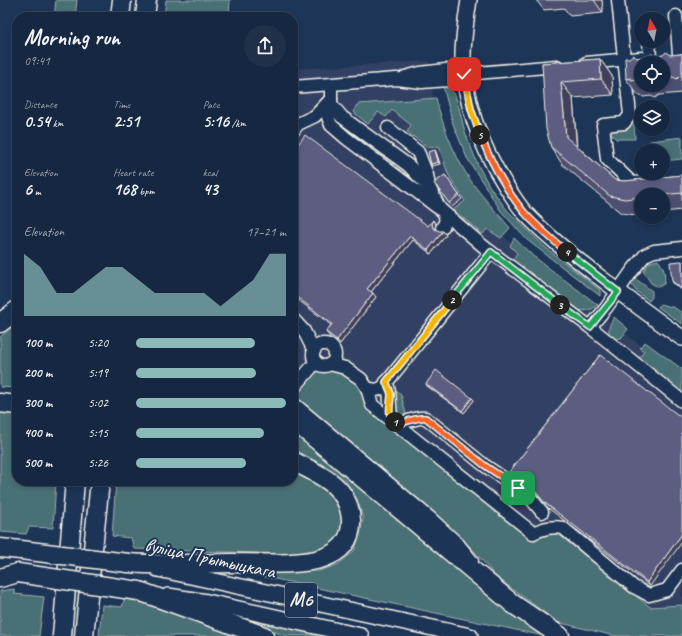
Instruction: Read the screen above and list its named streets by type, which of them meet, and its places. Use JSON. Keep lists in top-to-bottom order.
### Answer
{
  "streets": {
    "highway": ["М6"],
    "main road": ["вуліца Прытыцкага"]
  },
  "crossings": [
    ["вуліца Прытыцкага", "М6"]
  ],
  "north": "top",
  "page": {
    "map_buttons": ["+", "−"],
    "heading": ["Morning run", "09:41"],
    "stats": [
      ["Distance", "0.54 km"],
      ["Time", "2:51"],
      ["Pace", "5:16 /km"],
      ["Elevation", "6 m"],
      ["Heart rate", "168 bpm"],
      ["kcal", "43"]
    ],
    "pins": [
      "5",
      "4",
      "2",
      "3",
      "1"
    ],
    "chart": ["Elevation", "17–21 m"],
    "list": [
      {
        "name": "100 m",
        "note": "5:20"
      },
      {
        "name": "200 m",
        "note": "5:19"
      },
      {
        "name": "300 m",
        "note": "5:02"
      },
      {
        "name": "400 m",
        "note": "5:15"
      },
      {
        "name": "500 m",
        "note": "5:26"
      }
    ]
  }
}
